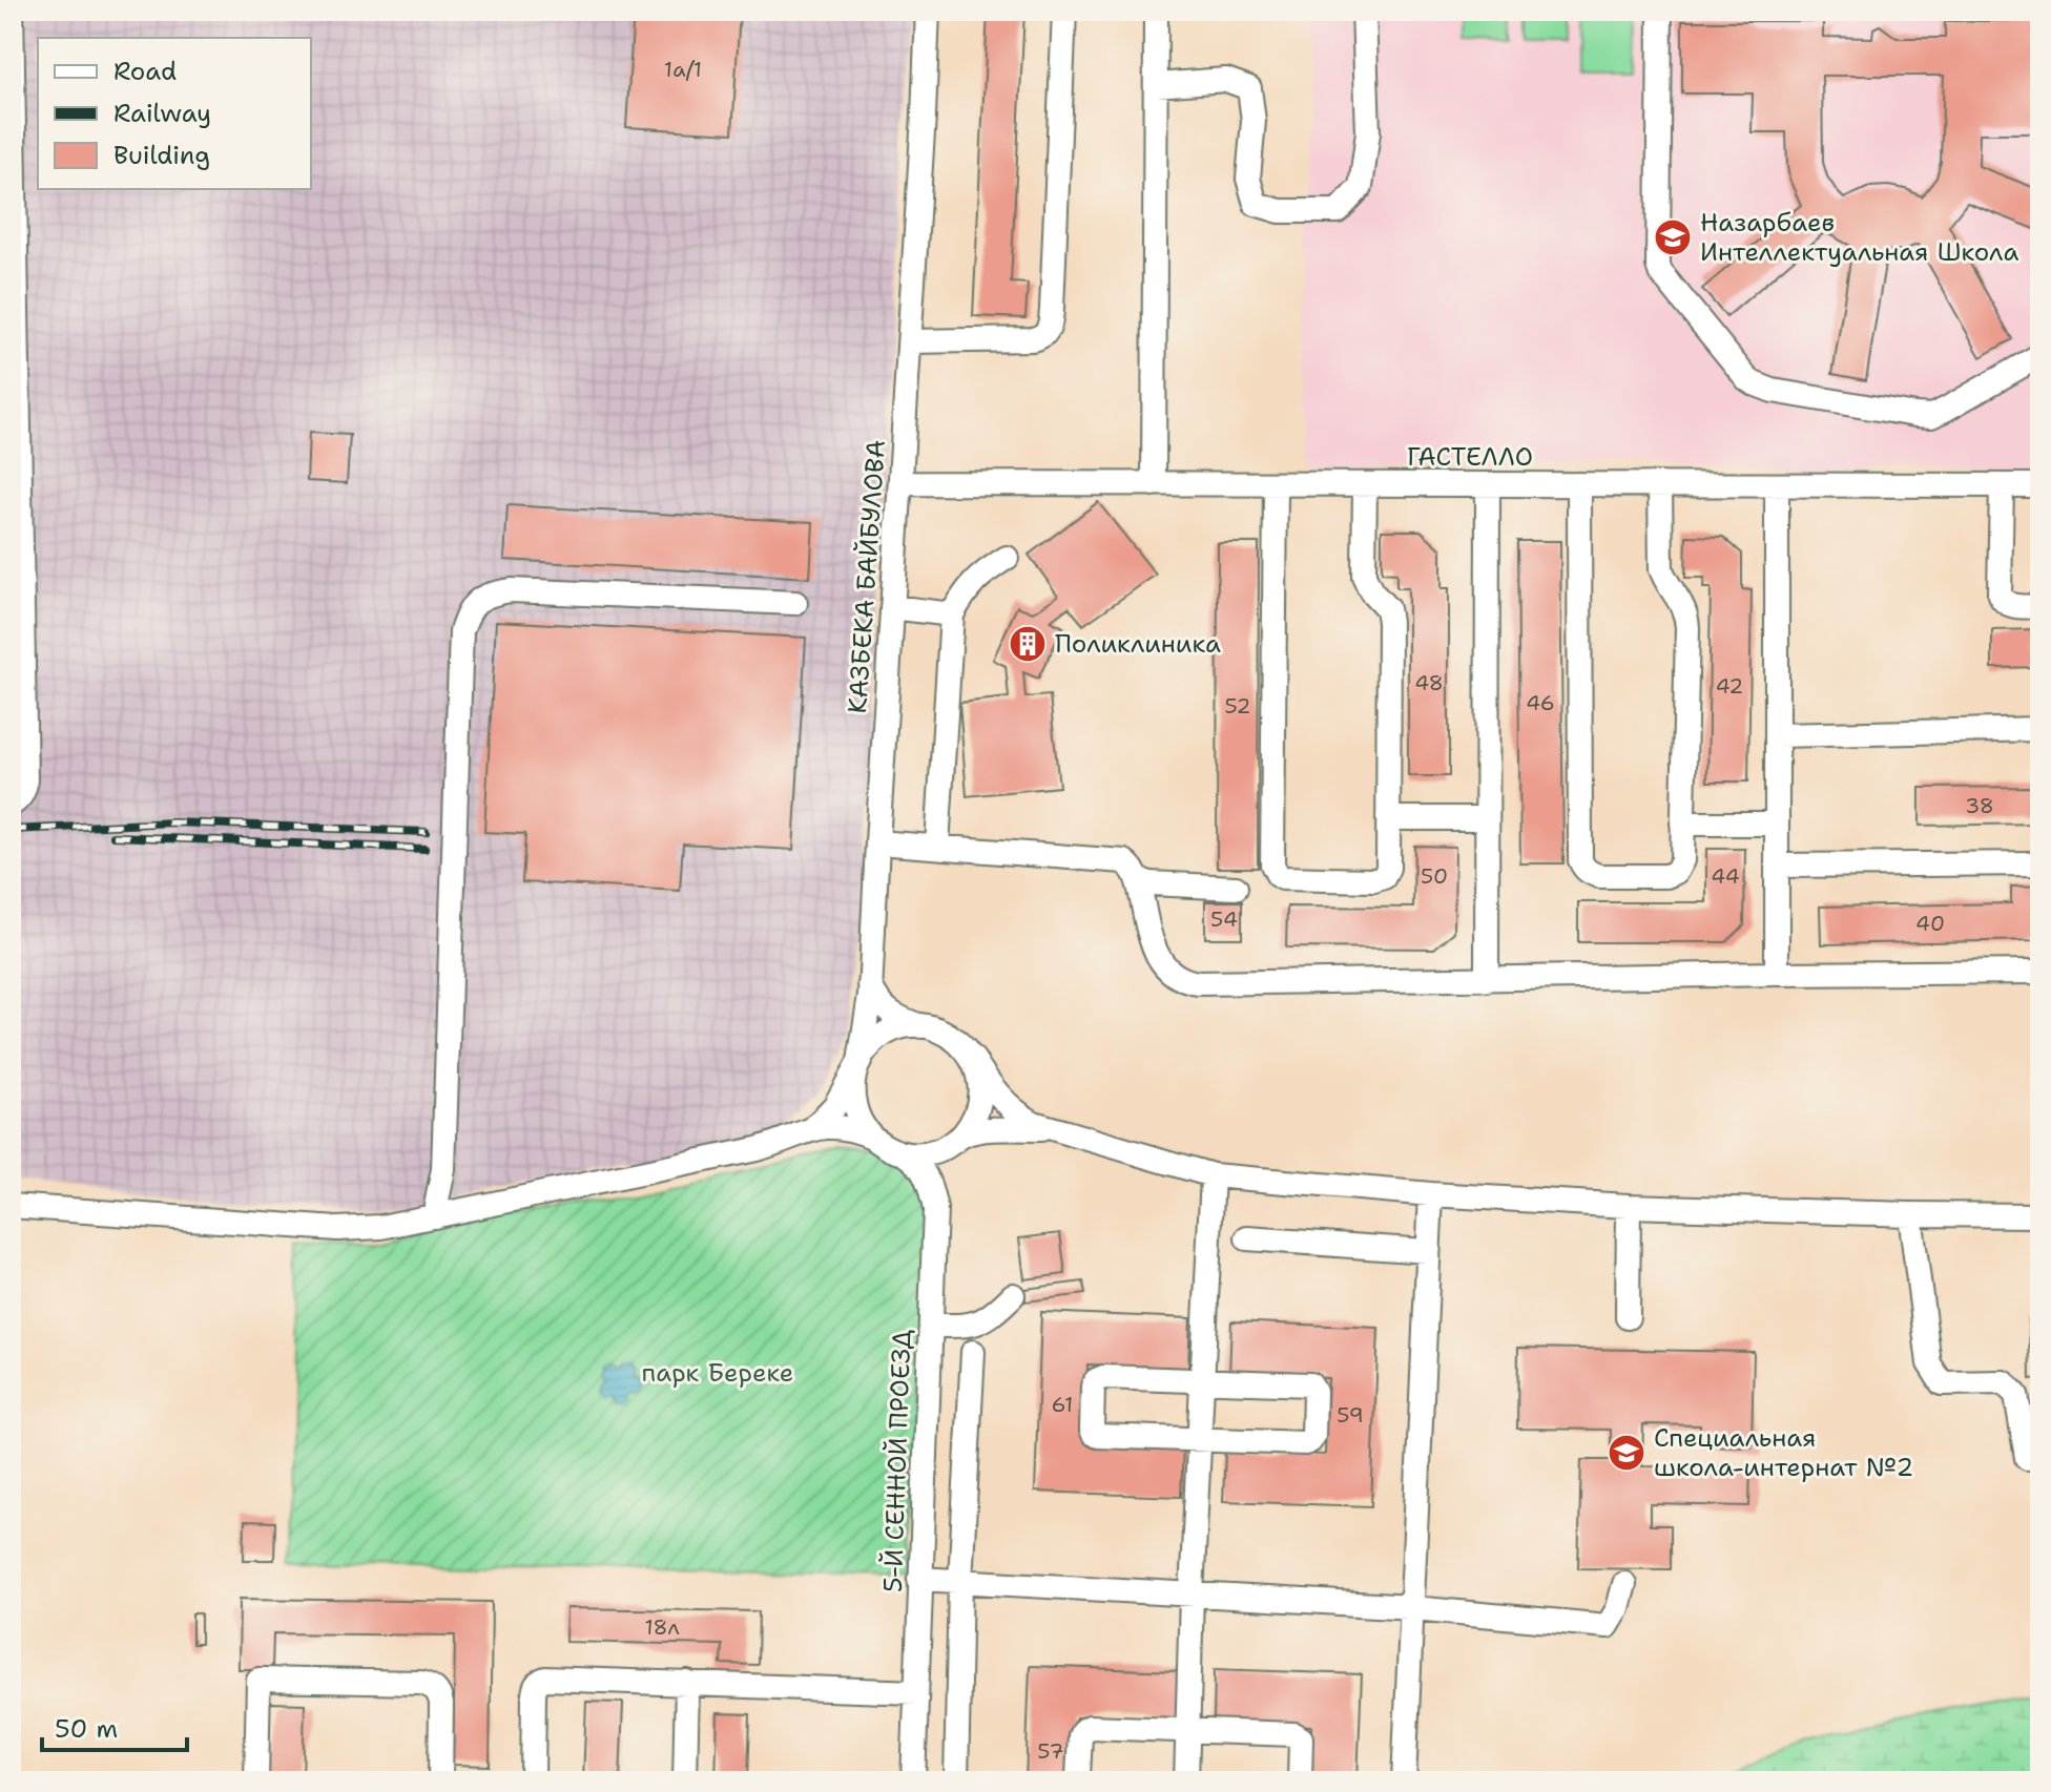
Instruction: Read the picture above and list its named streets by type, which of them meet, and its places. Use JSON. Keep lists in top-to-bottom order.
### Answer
{
  "streets": {
    "street": ["ГАСТЕЛЛО", "КАЗБЕКА БАЙБУЛОВА", "5-Й СЕННОЙ ПРОЕЗД"]
  },
  "crossings": [
    ["ГАСТЕЛЛО", "КАЗБЕКА БАЙБУЛОВА"],
    ["КАЗБЕКА БАЙБУЛОВА", "5-Й СЕННОЙ ПРОЕЗД"]
  ],
  "parks": ["парк Береке"],
  "places": {
    "school or university": ["Назарбаев Интеллектуальная Школа", "Специальная школа-интернат №2"],
    "building": ["Поликлиника"]
  },
  "house_numbers": [
    "1а/1",
    "48",
    "42",
    "46",
    "52",
    "38",
    "50",
    "44",
    "54",
    "40",
    "61",
    "59",
    "18л",
    "57"
  ],
  "legend": ["Road", "Railway", "Building"],
  "scale_bar": "50 m"
}
